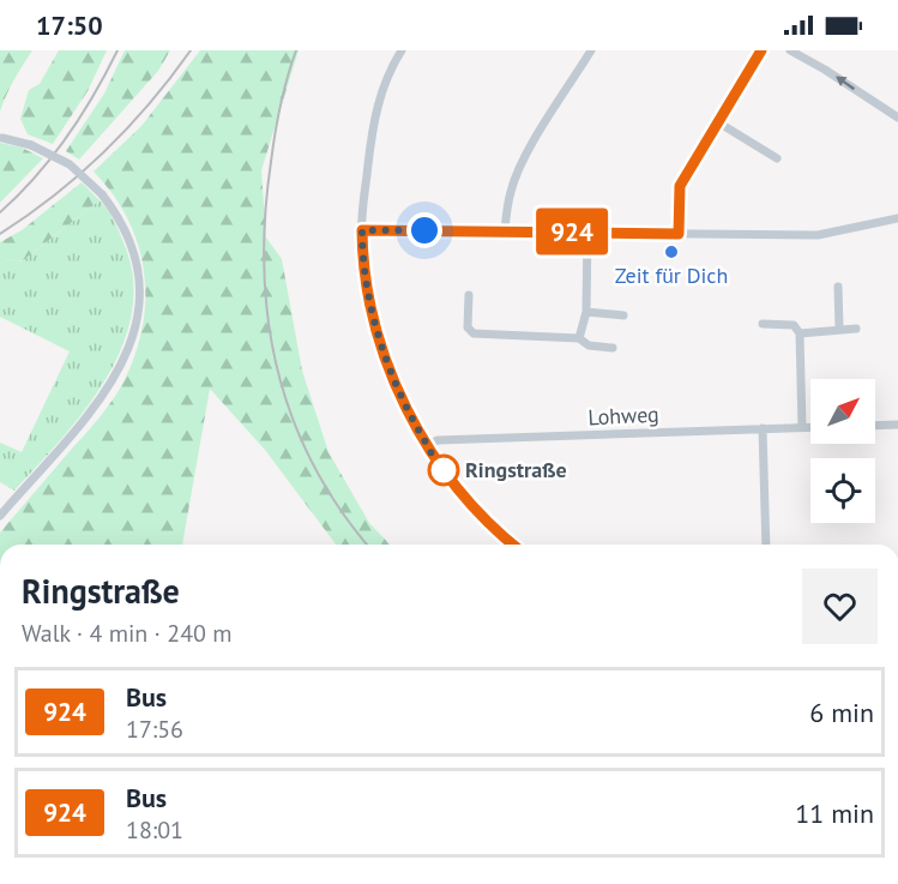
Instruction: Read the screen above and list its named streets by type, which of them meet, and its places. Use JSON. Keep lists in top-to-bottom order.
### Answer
{
  "streets": {
    "street": ["Lohweg"]
  },
  "places": ["Zeit für Dich", "Ringstraße"],
  "lines": ["bus line 924"],
  "north": "top right",
  "page": {
    "status": "17:50",
    "on_map": "924",
    "heading": ["Ringstraße", "Walk · 4 min · 240 m"],
    "list": [
      {
        "mark": "924",
        "name": "Bus",
        "note": "17:56",
        "value": "6 min"
      },
      {
        "mark": "924",
        "name": "Bus",
        "note": "18:01",
        "value": "11 min"
      }
    ]
  }
}
